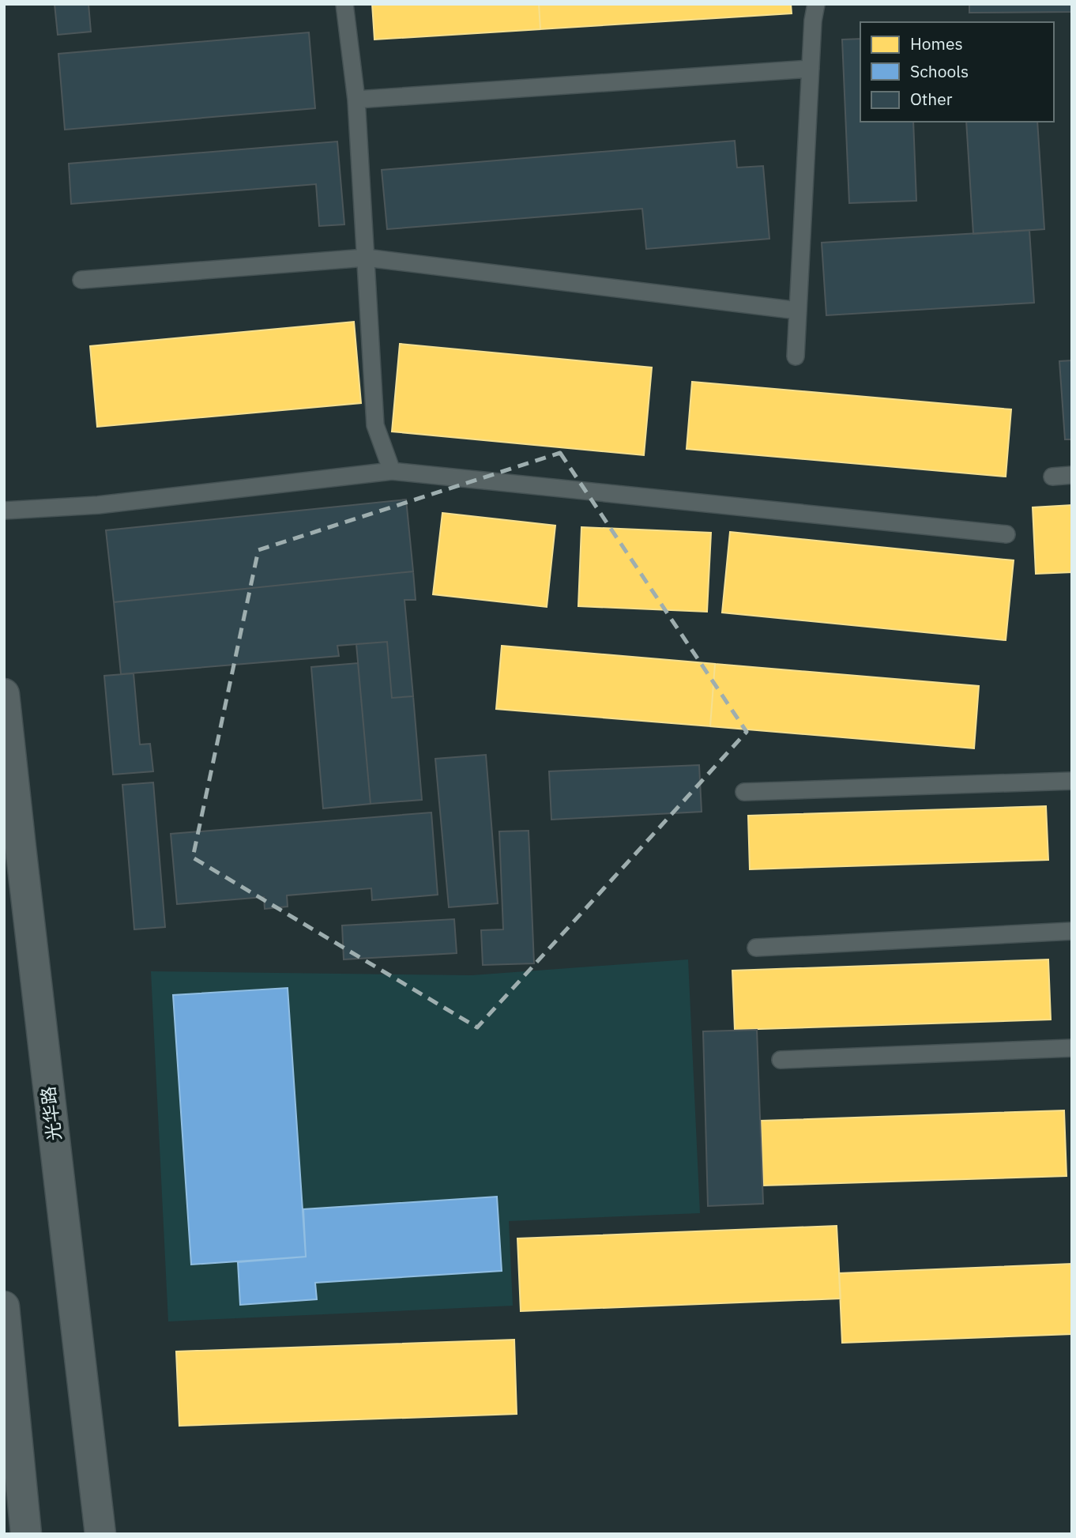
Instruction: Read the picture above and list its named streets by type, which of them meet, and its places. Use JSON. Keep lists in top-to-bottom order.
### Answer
{
  "streets": {
    "main road": ["光华路"]
  },
  "legend": ["Homes", "Schools", "Other"]
}
